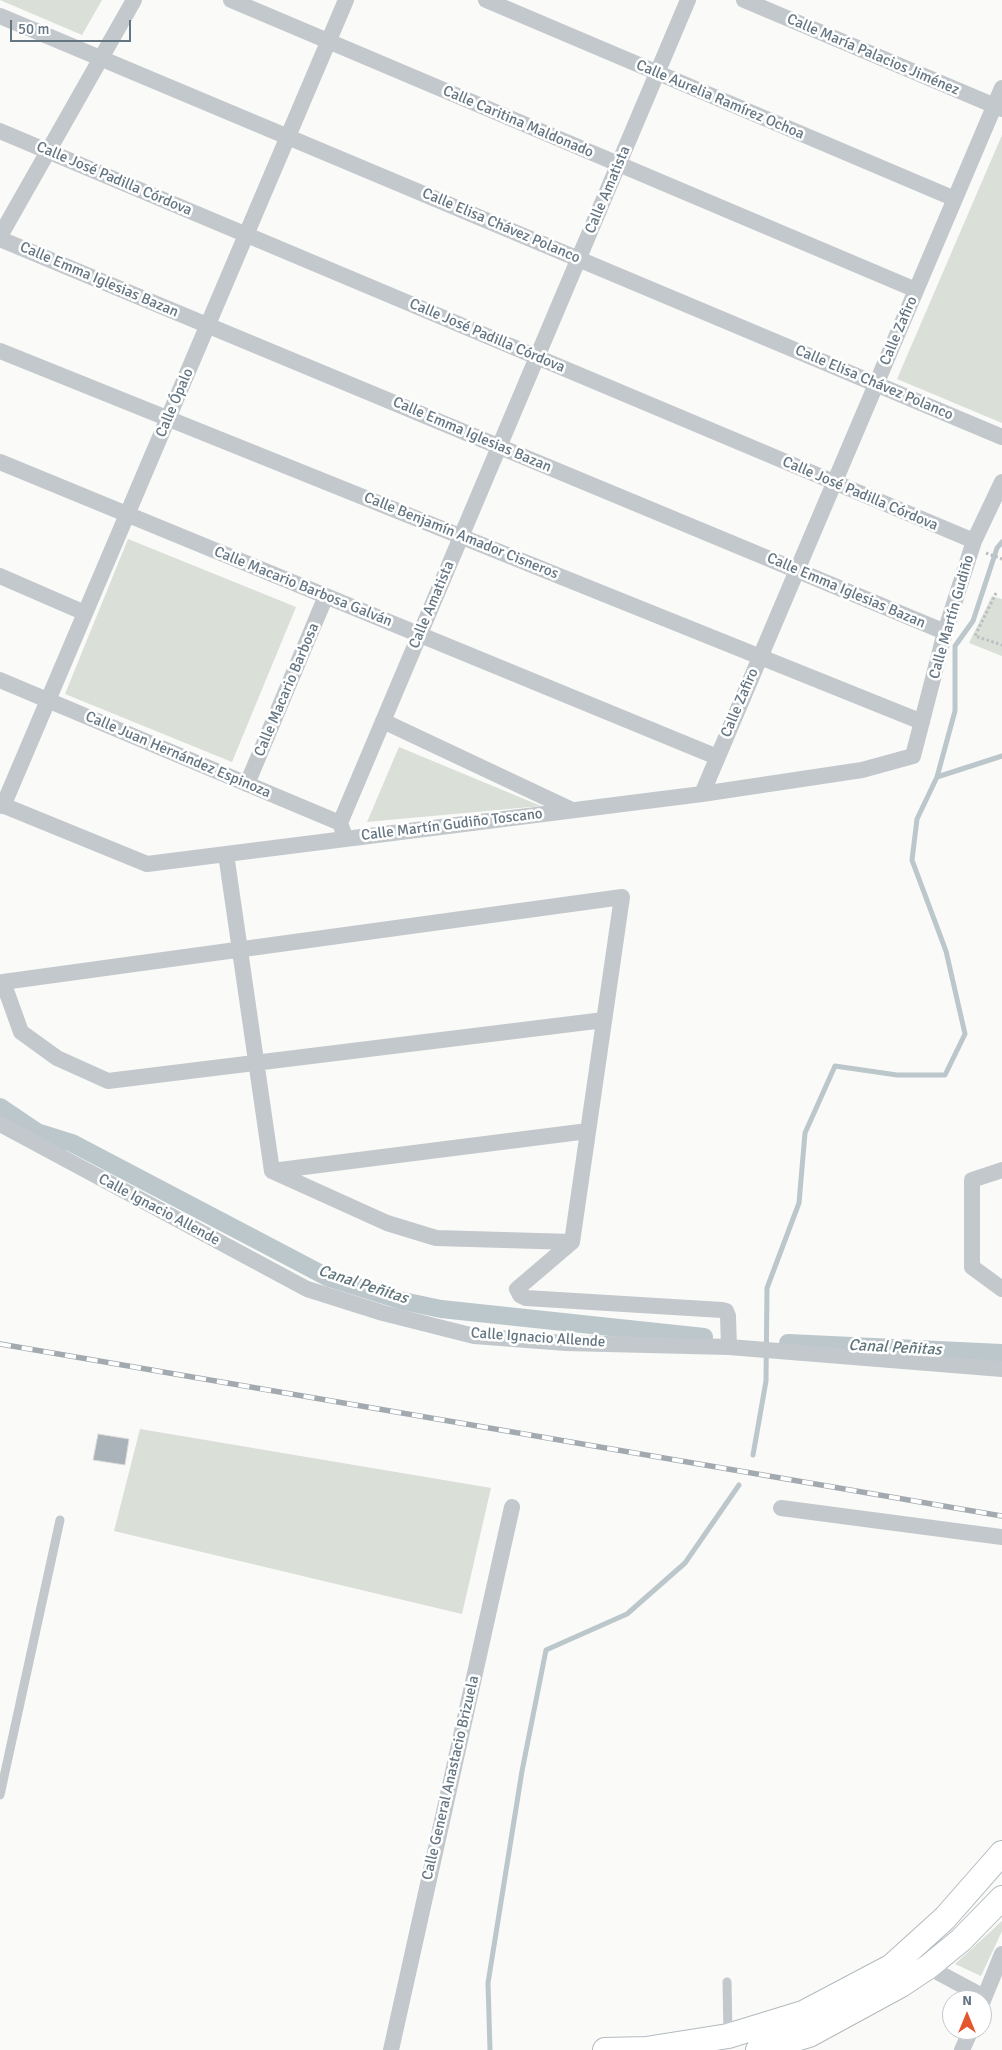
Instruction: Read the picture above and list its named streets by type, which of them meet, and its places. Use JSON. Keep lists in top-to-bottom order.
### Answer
{
  "streets": {
    "street": [
      "Calle María Palacios Jiménez",
      "Calle Aurelia Ramírez Ochoa",
      "Calle Caritina Maldonado",
      "Calle José Padilla Córdova",
      "Calle Amatista",
      "Calle Elisa Chávez Polanco",
      "Calle Emma Iglesias Bazan",
      "Calle Zafiro",
      "Calle Ópalo",
      "Calle Benjamín Amador Cisneros",
      "Calle Macario Barbosa Galván",
      "Calle Martín Gudiño",
      "Calle Macario Barbosa",
      "Calle Juan Hernández Espinoza",
      "Calle Martín Gudiño Toscano",
      "Calle Ignacio Allende",
      "Calle General Anastacio Brizuela"
    ]
  },
  "crossings": [
    ["Calle María Palacios Jiménez", "Calle Zafiro"],
    ["Calle Aurelia Ramírez Ochoa", "Calle Amatista"],
    ["Calle Aurelia Ramírez Ochoa", "Calle Zafiro"],
    ["Calle Caritina Maldonado", "Calle Amatista"],
    ["Calle Caritina Maldonado", "Calle Zafiro"],
    ["Calle Caritina Maldonado", "Calle Ópalo"],
    ["Calle José Padilla Córdova", "Calle Amatista"],
    ["Calle José Padilla Córdova", "Calle Zafiro"],
    ["Calle José Padilla Córdova", "Calle Ópalo"],
    ["Calle José Padilla Córdova", "Calle Martín Gudiño"],
    ["Calle Amatista", "Calle Elisa Chávez Polanco"],
    ["Calle Amatista", "Calle Emma Iglesias Bazan"],
    ["Calle Amatista", "Calle Benjamín Amador Cisneros"],
    ["Calle Amatista", "Calle Macario Barbosa Galván"],
    ["Calle Amatista", "Calle Juan Hernández Espinoza"],
    ["Calle Elisa Chávez Polanco", "Calle Zafiro"],
    ["Calle Elisa Chávez Polanco", "Calle Ópalo"],
    ["Calle Emma Iglesias Bazan", "Calle Zafiro"],
    ["Calle Emma Iglesias Bazan", "Calle Ópalo"],
    ["Calle Emma Iglesias Bazan", "Calle Martín Gudiño"],
    ["Calle Zafiro", "Calle Benjamín Amador Cisneros"],
    ["Calle Zafiro", "Calle Macario Barbosa Galván"],
    ["Calle Zafiro", "Calle Martín Gudiño Toscano"],
    ["Calle Ópalo", "Calle Benjamín Amador Cisneros"],
    ["Calle Ópalo", "Calle Macario Barbosa Galván"],
    ["Calle Ópalo", "Calle Juan Hernández Espinoza"],
    ["Calle Ópalo", "Calle Martín Gudiño Toscano"],
    ["Calle Benjamín Amador Cisneros", "Calle Martín Gudiño"],
    ["Calle Macario Barbosa Galván", "Calle Macario Barbosa"],
    ["Calle Martín Gudiño", "Calle Martín Gudiño Toscano"],
    ["Calle Macario Barbosa", "Calle Juan Hernández Espinoza"]
  ],
  "water": ["Canal Peñitas"],
  "scale_bar": "50 m",
  "north": "top"
}
